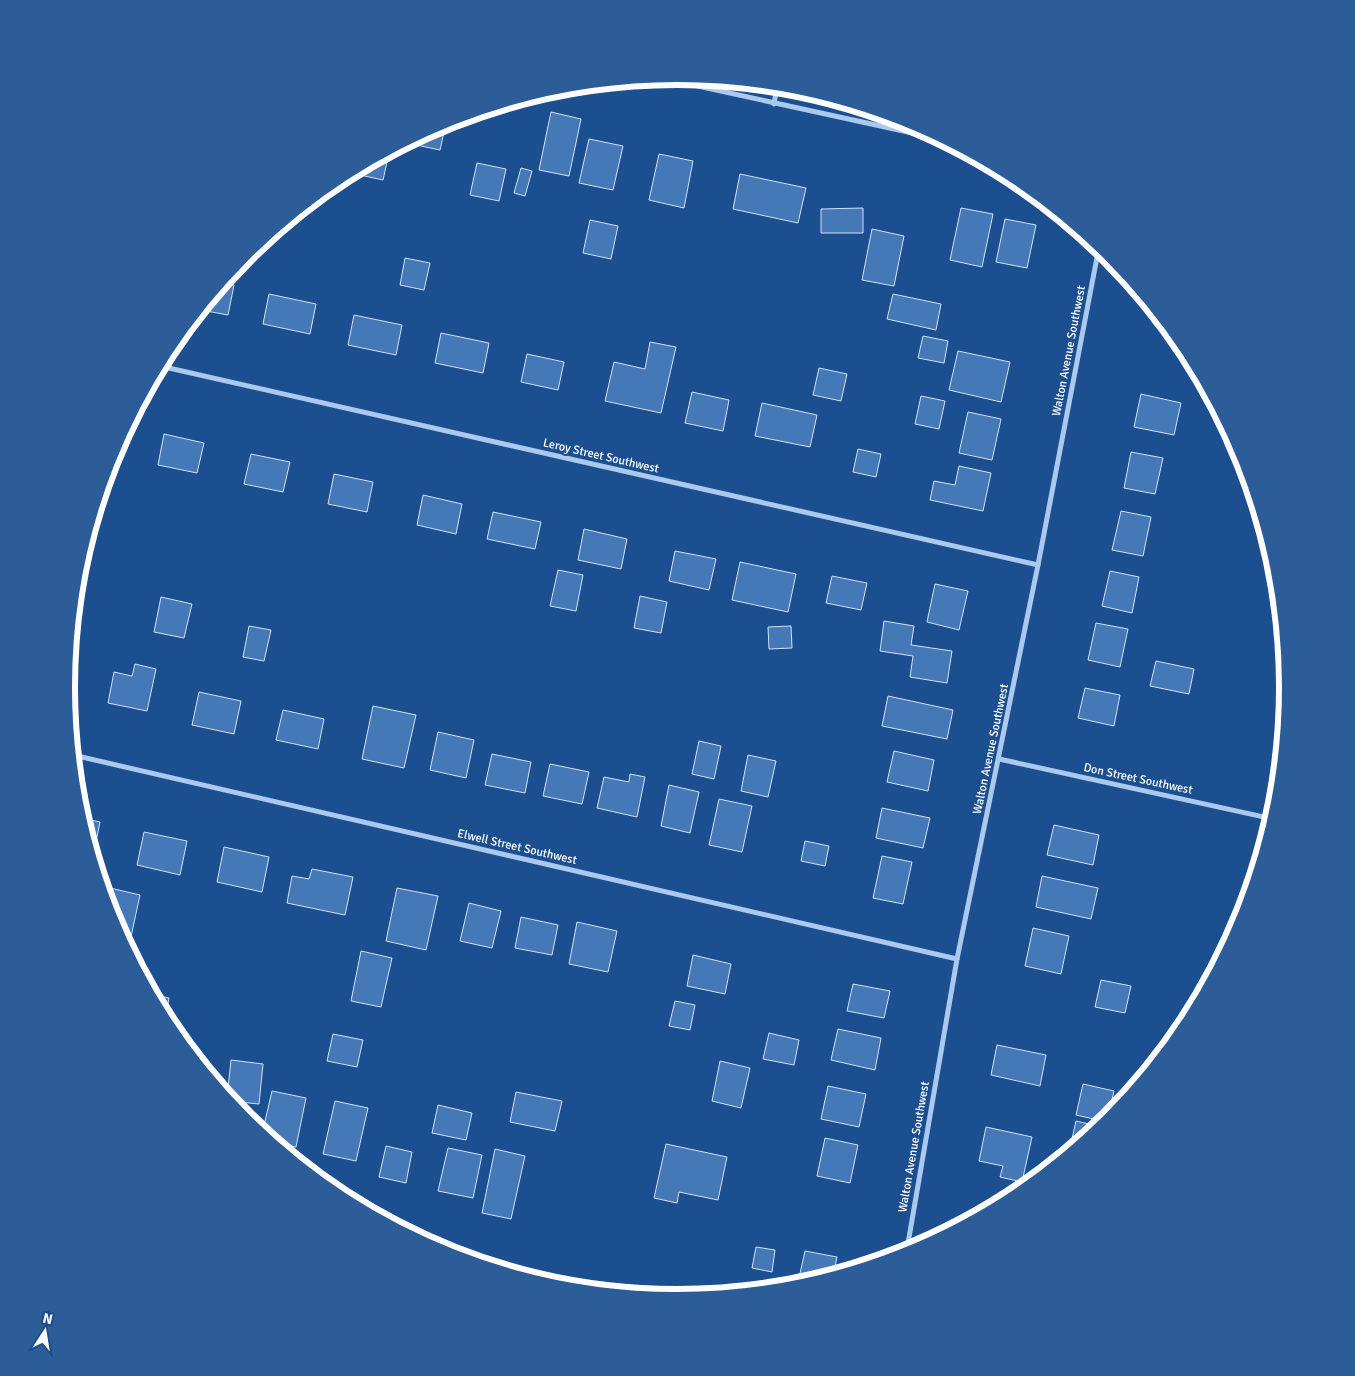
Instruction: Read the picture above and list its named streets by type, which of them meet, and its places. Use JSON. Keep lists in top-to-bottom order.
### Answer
{
  "streets": {
    "street": [
      "Walton Avenue Southwest",
      "Leroy Street Southwest",
      "Don Street Southwest",
      "Elwell Street Southwest"
    ]
  },
  "crossings": [
    ["Walton Avenue Southwest", "Leroy Street Southwest"],
    ["Walton Avenue Southwest", "Don Street Southwest"],
    ["Walton Avenue Southwest", "Elwell Street Southwest"]
  ],
  "north": "top"
}
